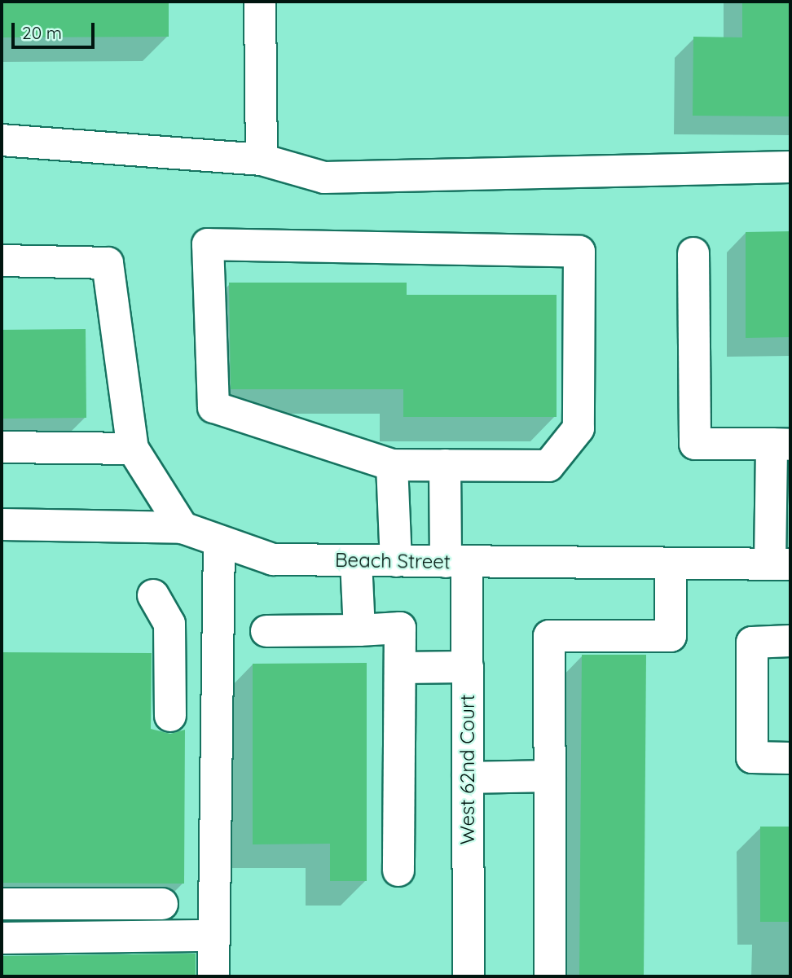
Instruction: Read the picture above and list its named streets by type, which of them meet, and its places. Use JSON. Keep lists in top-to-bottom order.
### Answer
{
  "streets": {
    "street": ["Beach Street", "West 62nd Court"]
  },
  "crossings": [
    ["Beach Street", "West 62nd Court"]
  ],
  "scale_bar": "20 m"
}
